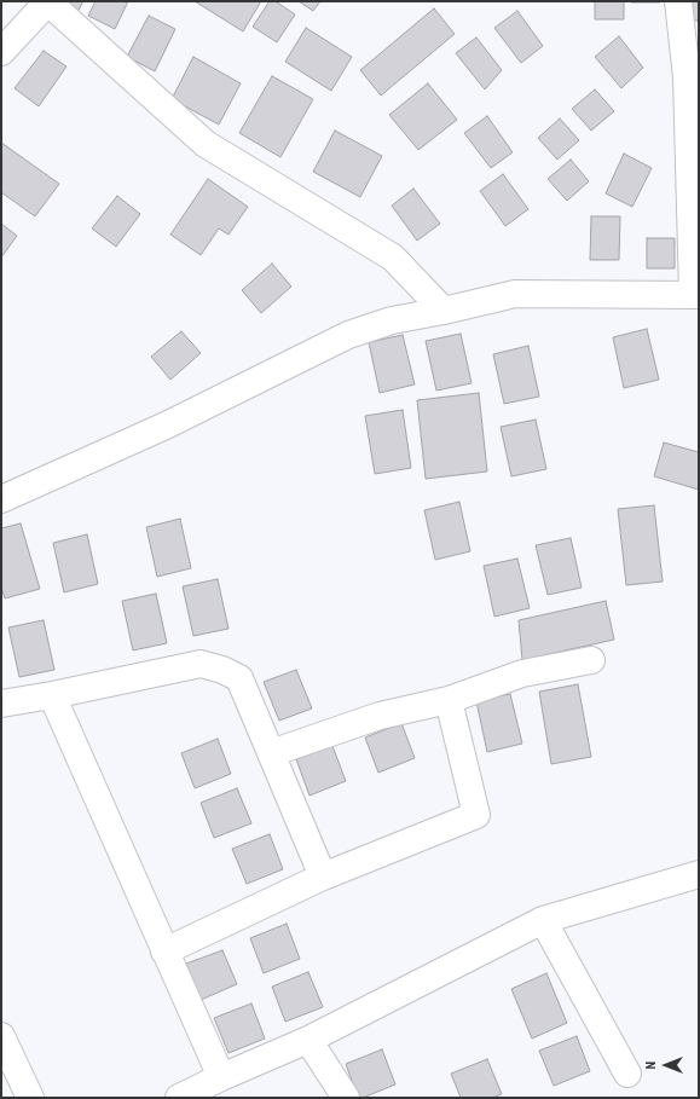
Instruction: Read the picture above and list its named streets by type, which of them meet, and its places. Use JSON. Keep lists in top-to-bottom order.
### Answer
{
  "north": "left"
}
